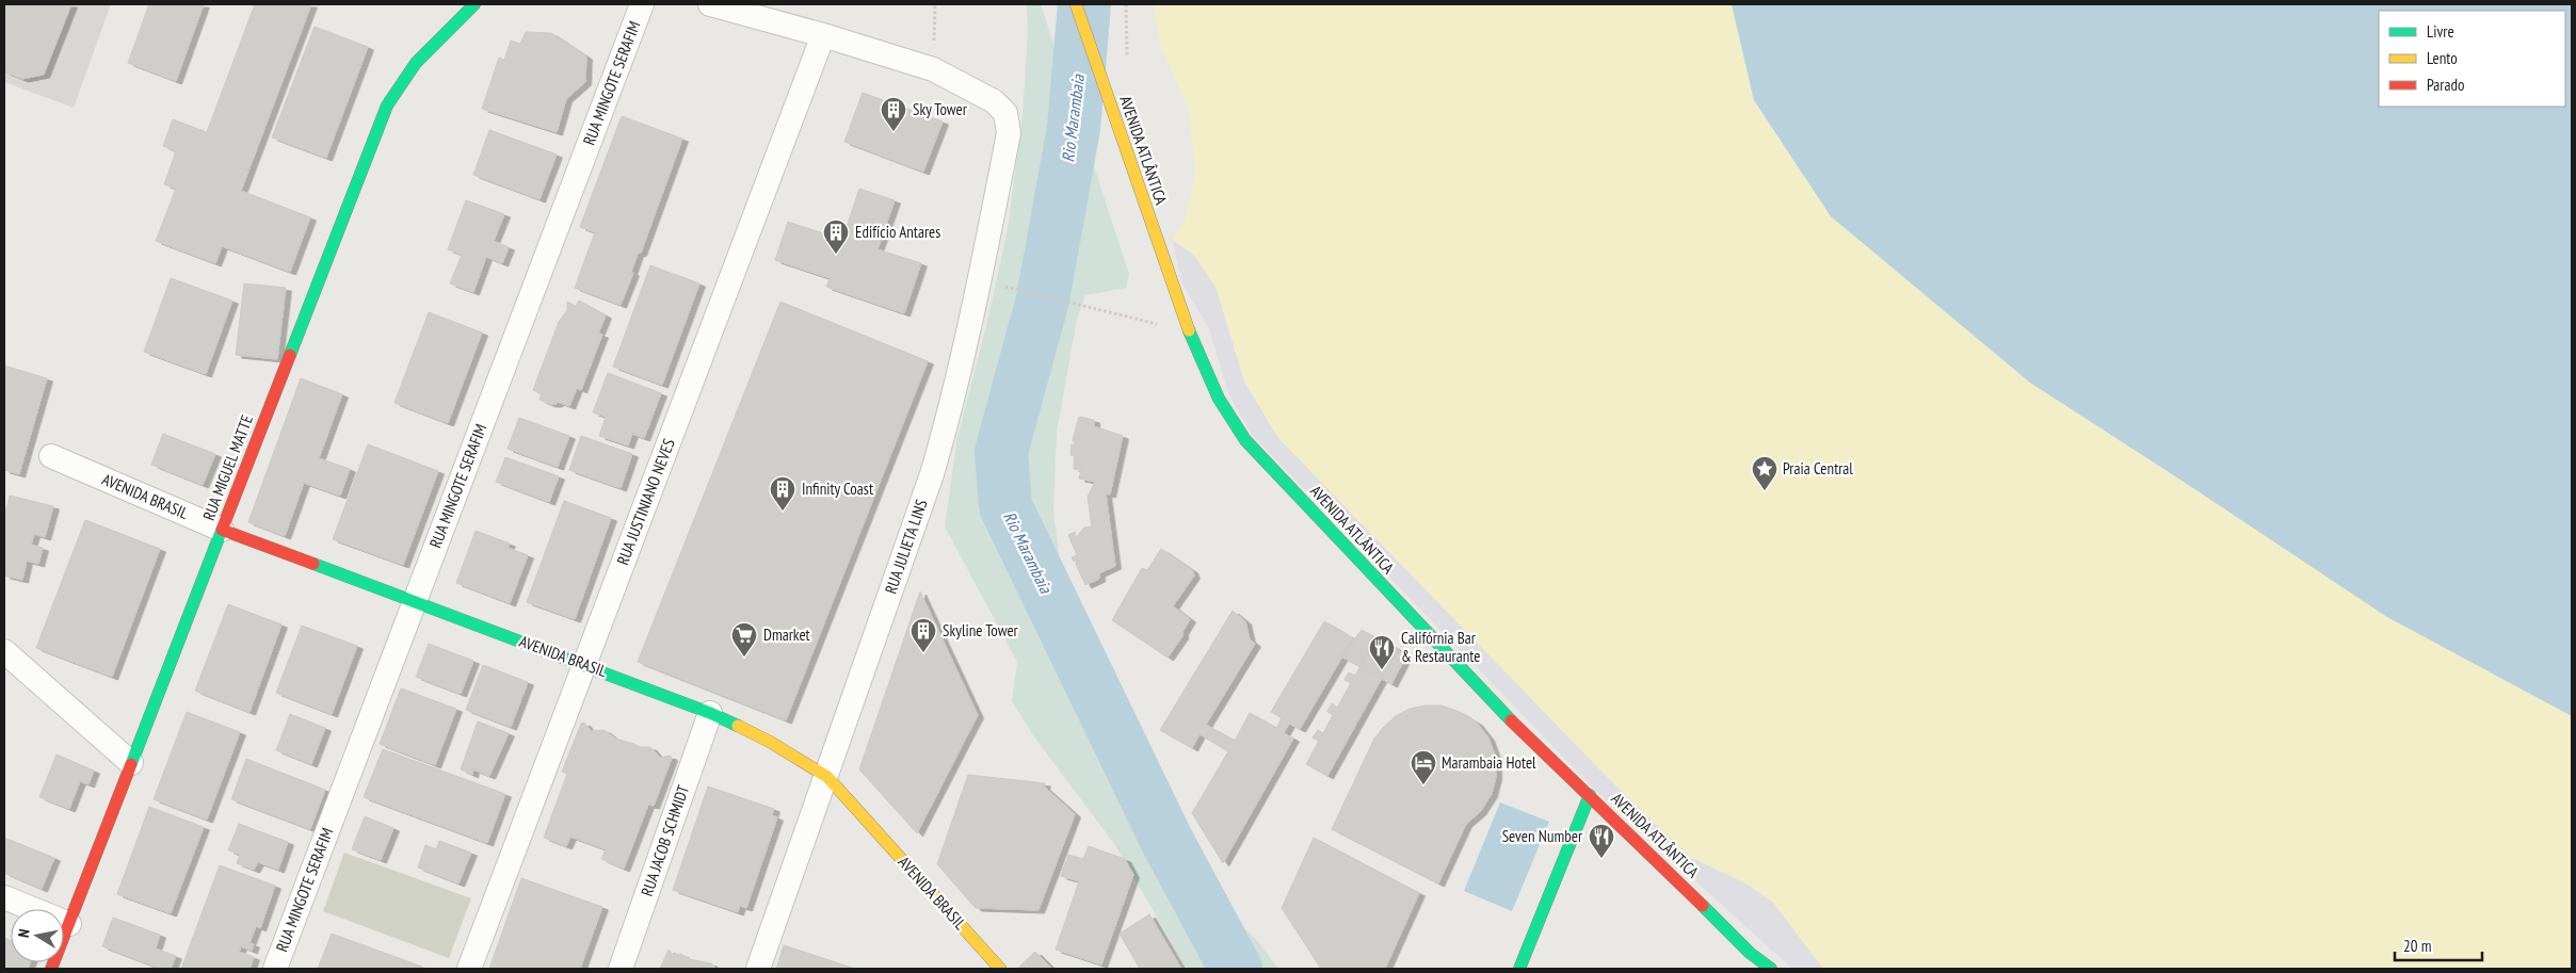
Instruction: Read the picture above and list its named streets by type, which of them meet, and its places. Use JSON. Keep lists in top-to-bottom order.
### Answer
{
  "streets": {
    "main road": ["AVENIDA ATLÂNTICA", "RUA MIGUEL MATTE", "AVENIDA BRASIL"],
    "street": [
      "RUA MINGOTE SERAFIM",
      "RUA JUSTINIANO NEVES",
      "RUA JULIETA LINS",
      "RUA JACOB SCHMIDT"
    ]
  },
  "crossings": [
    ["RUA MINGOTE SERAFIM", "AVENIDA BRASIL"],
    ["RUA MIGUEL MATTE", "AVENIDA BRASIL"],
    ["AVENIDA BRASIL", "RUA JUSTINIANO NEVES"],
    ["AVENIDA BRASIL", "RUA JULIETA LINS"],
    ["AVENIDA BRASIL", "RUA JACOB SCHMIDT"]
  ],
  "water": ["Rio Marambaia"],
  "places": {
    "building": [
      "Sky Tower",
      "Edifício Antares",
      "Infinity Coast",
      "Skyline Tower"
    ],
    "place": ["Praia Central"],
    "supermarket": ["Dmarket"],
    "restaurant": ["Califórnia Bar & Restaurante", "Seven Number"],
    "hotel": ["Marambaia Hotel"]
  },
  "legend": ["Livre", "Lento", "Parado"],
  "scale_bar": "20 m",
  "north": "left"
}
